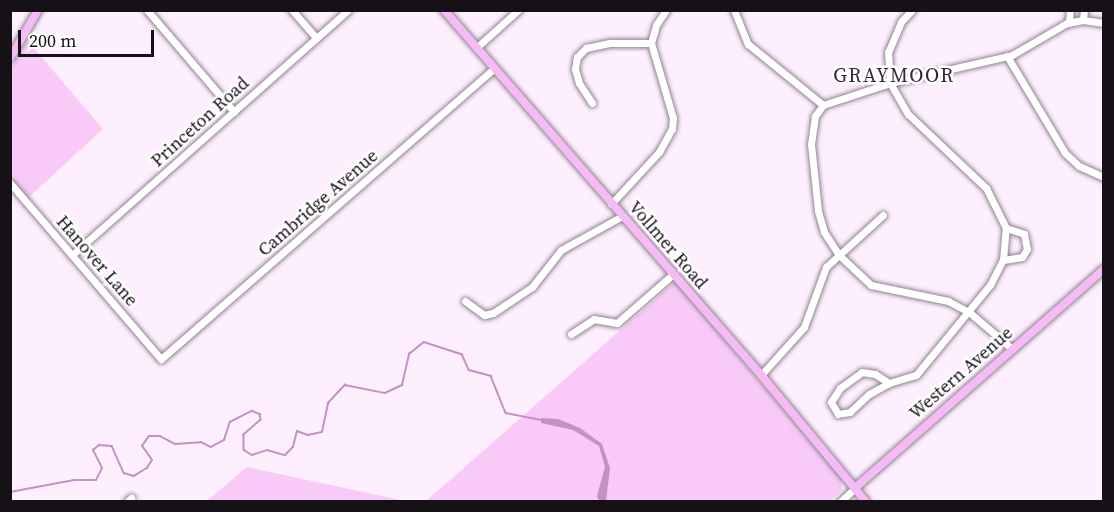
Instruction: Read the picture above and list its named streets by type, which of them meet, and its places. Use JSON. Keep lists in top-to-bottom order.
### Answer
{
  "streets": {
    "main road": ["Vollmer Road", "Western Avenue"],
    "street": ["Princeton Road", "Cambridge Avenue", "Hanover Lane"]
  },
  "crossings": [
    ["Princeton Road", "Hanover Lane"],
    ["Cambridge Avenue", "Vollmer Road"],
    ["Cambridge Avenue", "Hanover Lane"],
    ["Vollmer Road", "Western Avenue"]
  ],
  "districts": ["GRAYMOOR"],
  "scale_bar": "200 m"
}
